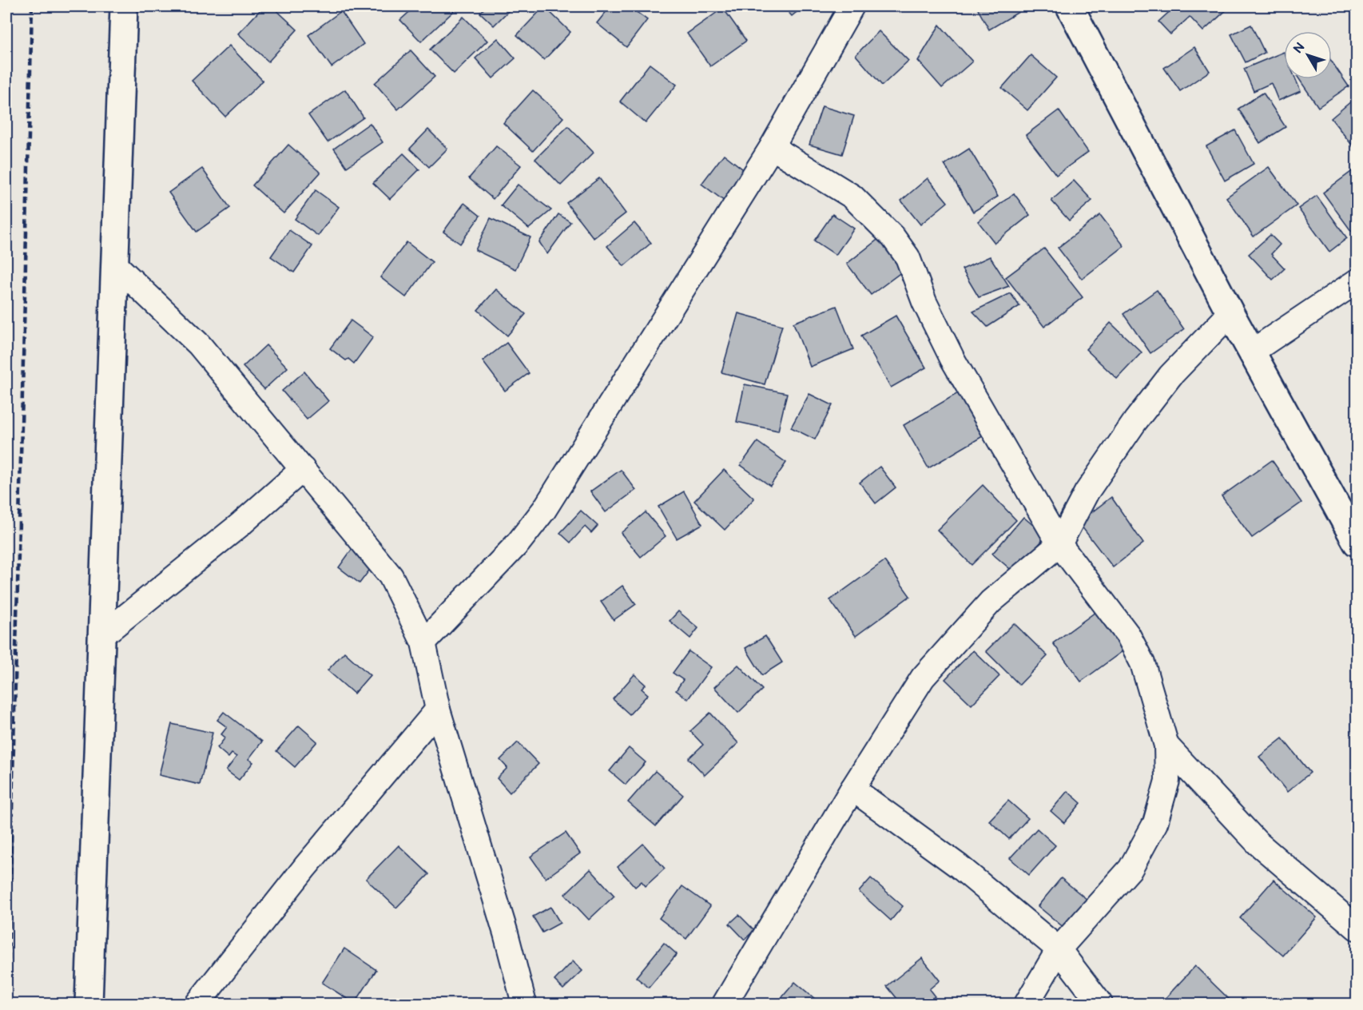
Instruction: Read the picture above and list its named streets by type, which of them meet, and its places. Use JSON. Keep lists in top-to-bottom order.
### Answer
{
  "north": "top left"
}
